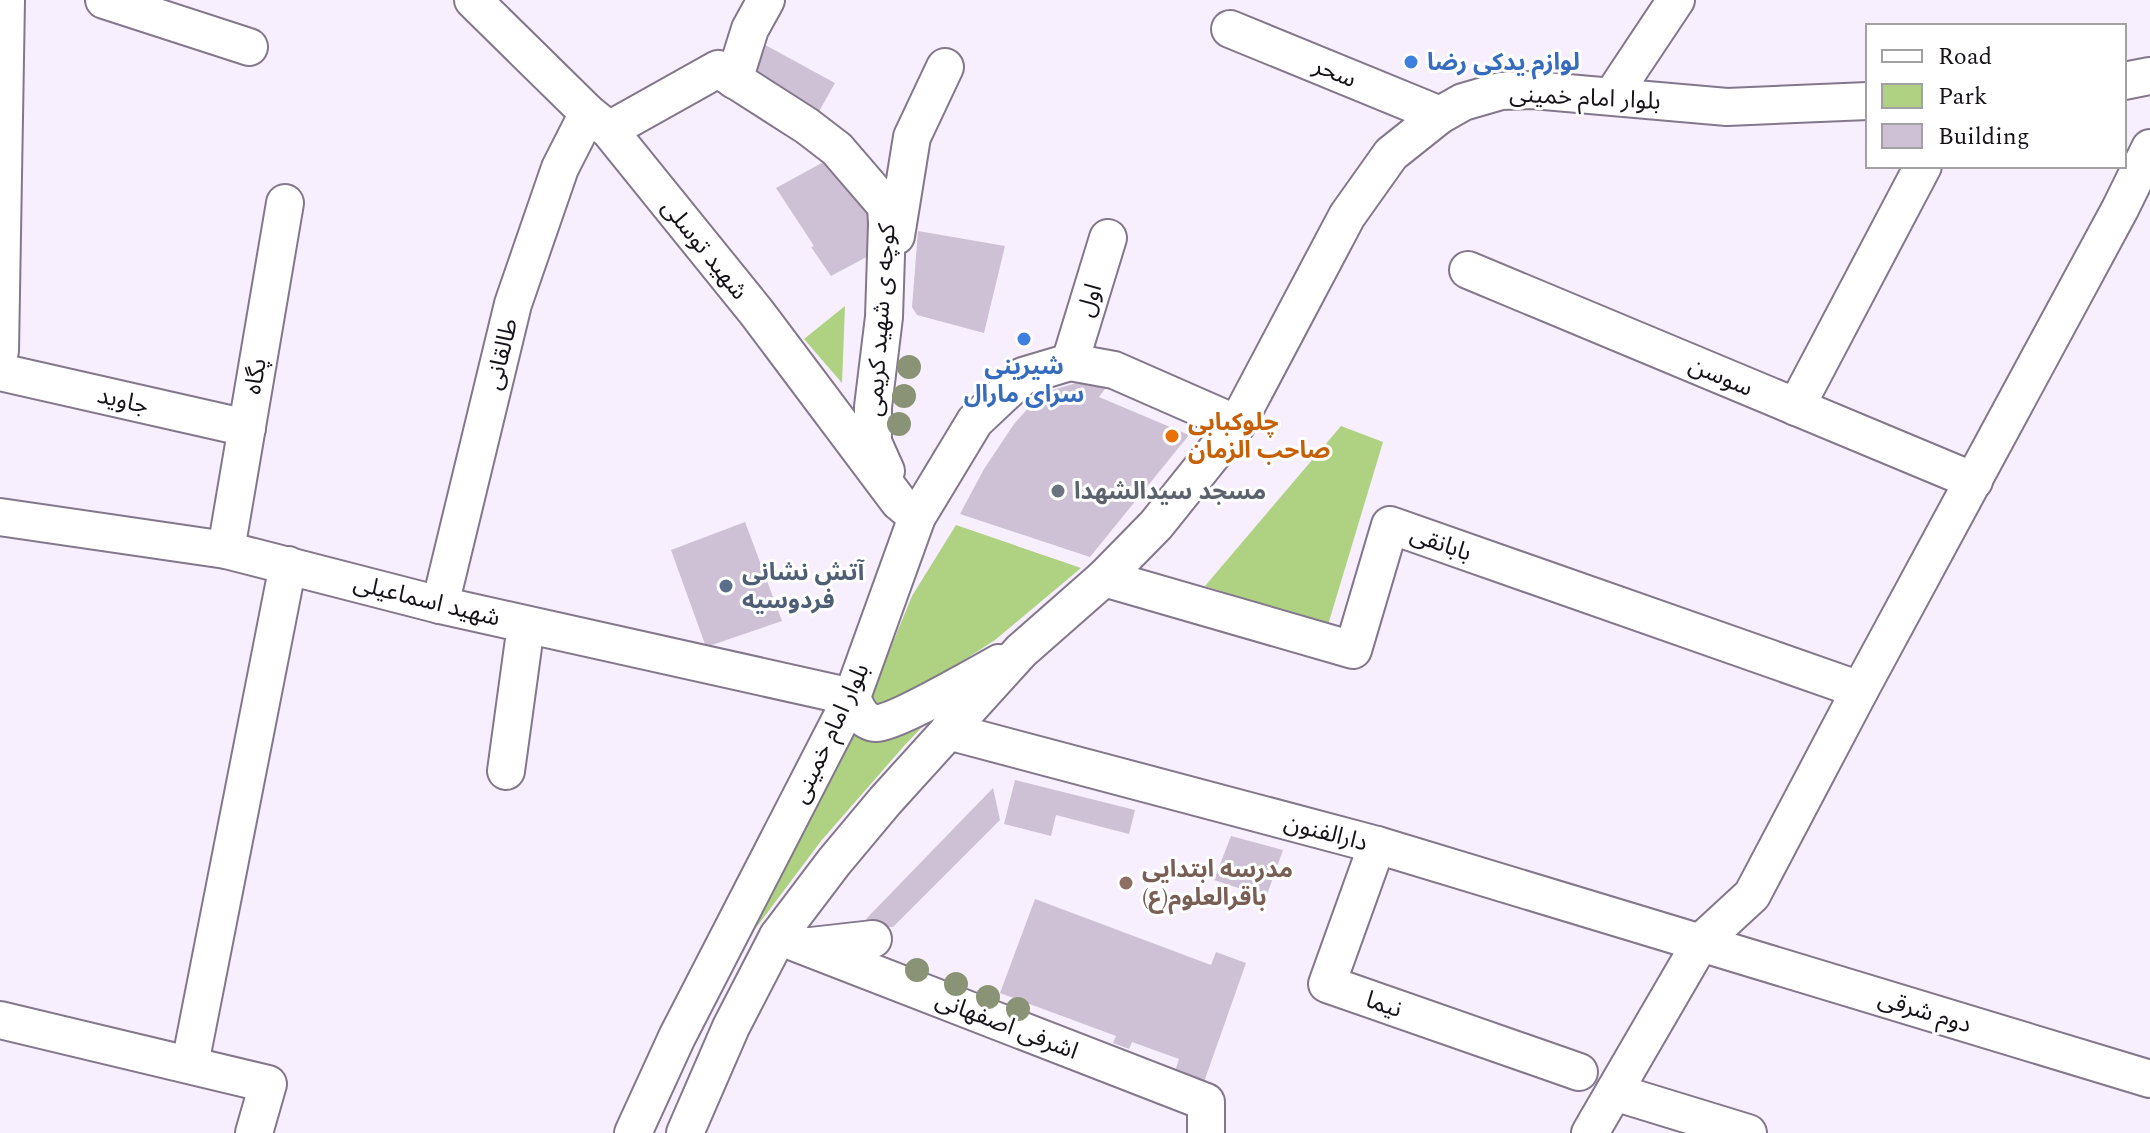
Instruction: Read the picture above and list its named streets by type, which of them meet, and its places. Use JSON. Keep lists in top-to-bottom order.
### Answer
{
  "streets": {
    "street": [
      "سحر",
      "بلوار امام خمینی",
      "شهید توسلی",
      "اول",
      "کوچه ی شهید کریمی",
      "طالقانی",
      "پگاه",
      "سوسن",
      "جاوید",
      "بابانقی",
      "شهید اسماعیلی",
      "دارالفنون",
      "نیما",
      "دوم شرقی",
      "اشرفی اصفهانی"
    ]
  },
  "crossings": [
    ["سحر", "بلوار امام خمینی"],
    ["بلوار امام خمینی", "شهید توسلی"],
    ["بلوار امام خمینی", "اول"],
    ["بلوار امام خمینی", "کوچه ی شهید کریمی"],
    ["بلوار امام خمینی", "بابانقی"],
    ["بلوار امام خمینی", "شهید اسماعیلی"],
    ["بلوار امام خمینی", "دارالفنون"],
    ["بلوار امام خمینی", "اشرفی اصفهانی"],
    ["شهید توسلی", "کوچه ی شهید کریمی"],
    ["شهید توسلی", "طالقانی"],
    ["طالقانی", "شهید اسماعیلی"],
    ["پگاه", "جاوید"],
    ["پگاه", "شهید اسماعیلی"],
    ["دارالفنون", "نیما"],
    ["دارالفنون", "دوم شرقی"]
  ],
  "places": [
    "لوازم یدکی رضا",
    "شیرینی سرای مارال",
    "چلوکبابی صاحب الزمان",
    "مسجد سیدالشهدا",
    "آتش نشانی فردوسیه",
    "مدرسه ابتدایی باقرالعلوم(ع)"
  ],
  "legend": ["Road", "Park", "Building"]
}
